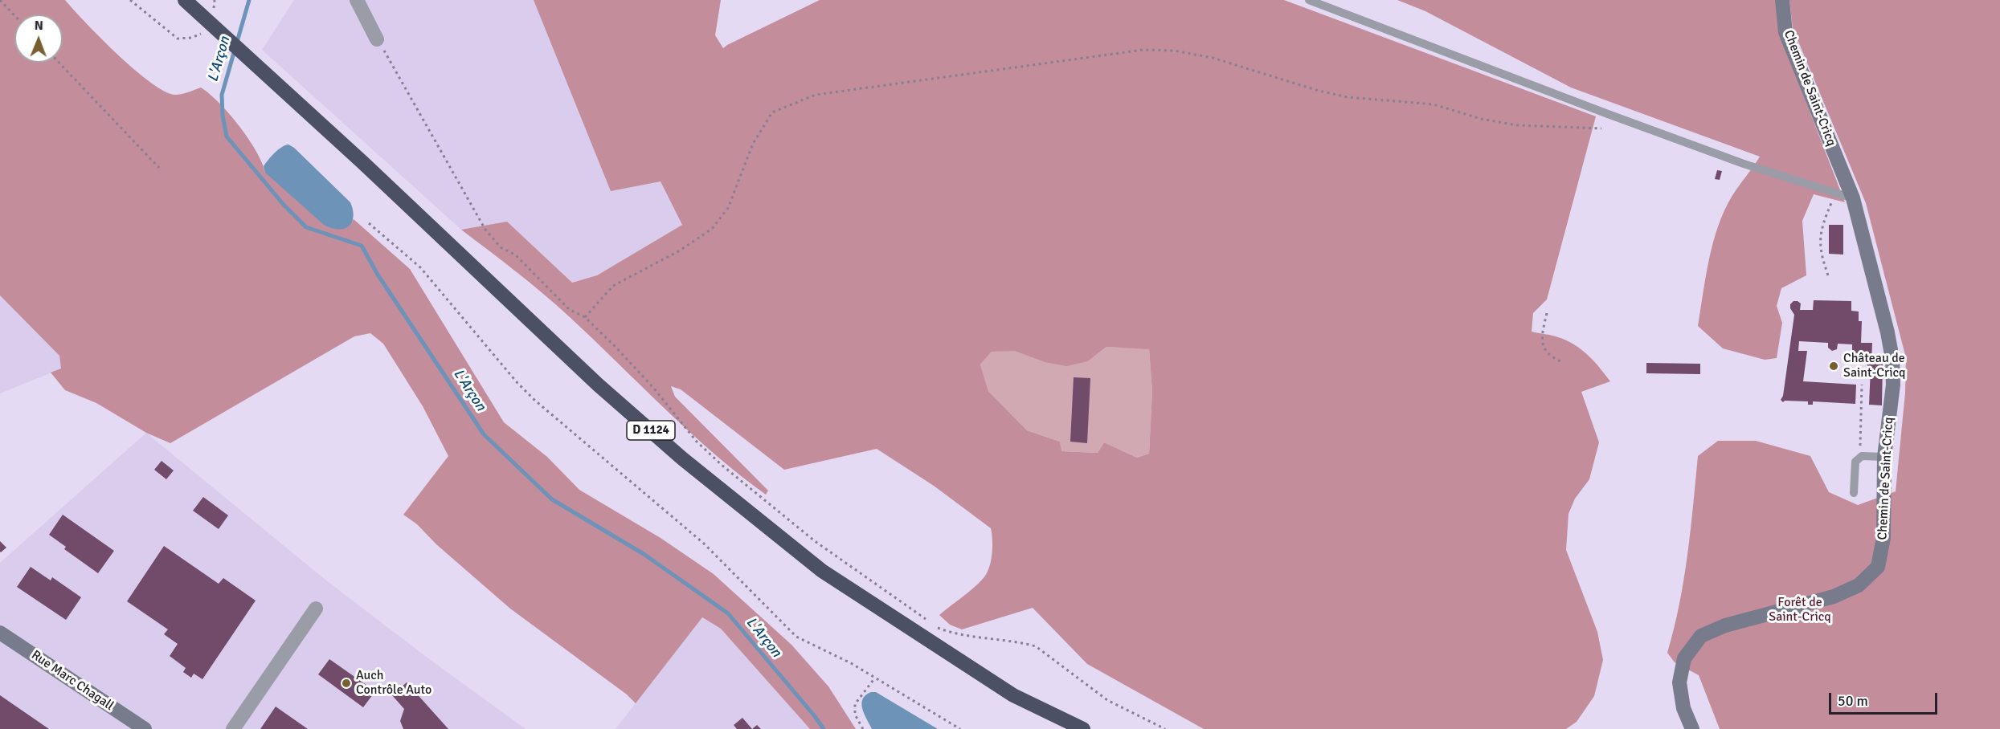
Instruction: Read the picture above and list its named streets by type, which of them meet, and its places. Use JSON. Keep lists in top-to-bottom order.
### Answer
{
  "streets": {
    "highway": ["D 1124"],
    "street": ["Chemin de Saint-Cricq", "Rue Marc Chagall"]
  },
  "water": ["L'Arçon"],
  "parks": ["Forêt de Saint-Cricq"],
  "places": ["Château de Saint-Cricq", "Auch Contrôle Auto"],
  "scale_bar": "50 m",
  "north": "top"
}
